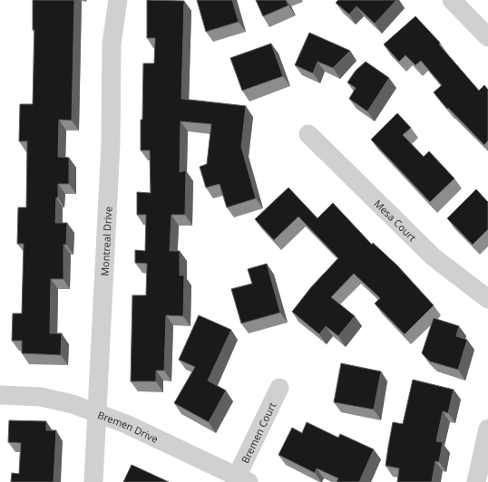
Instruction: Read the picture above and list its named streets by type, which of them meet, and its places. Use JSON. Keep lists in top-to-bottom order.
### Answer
{
  "streets": {
    "street": [
      "Mesa Court",
      "Montreal Drive",
      "Bremen Drive",
      "Bremen Court"
    ]
  },
  "crossings": [
    ["Montreal Drive", "Bremen Drive"],
    ["Bremen Drive", "Bremen Court"]
  ]
}
